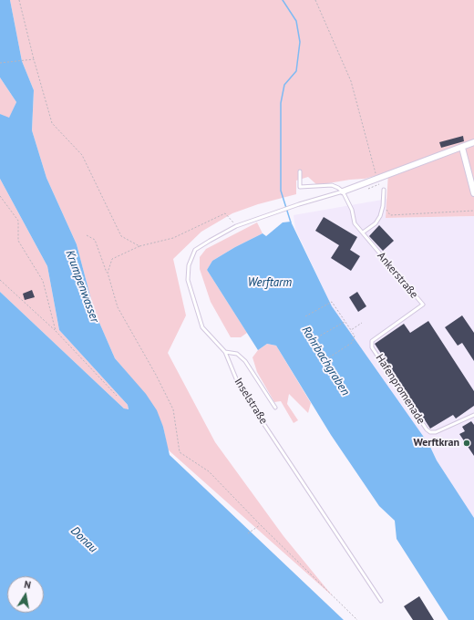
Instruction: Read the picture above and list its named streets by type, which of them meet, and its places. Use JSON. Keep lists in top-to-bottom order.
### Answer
{
  "streets": {
    "lane": ["Ankerstraße", "Hafenpromenade", "Inselstraße"]
  },
  "crossings": [
    ["Ankerstraße", "Hafenpromenade"],
    ["Ankerstraße", "Inselstraße"]
  ],
  "water": [
    "Werftarm",
    "Krumpenwasser",
    "Rohrbachgraben",
    "Donau"
  ],
  "places": ["Werftkran"],
  "north": "top"
}
